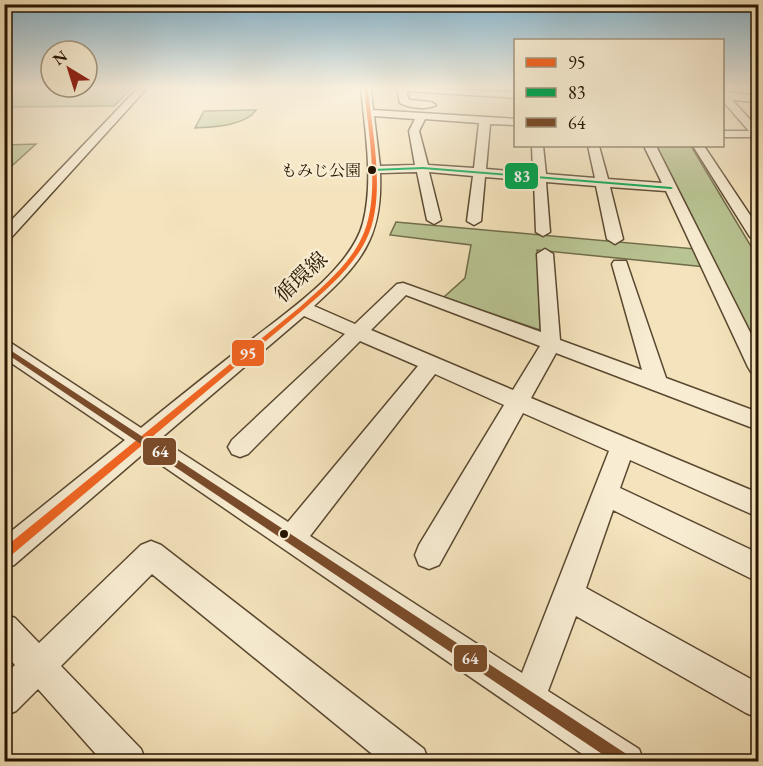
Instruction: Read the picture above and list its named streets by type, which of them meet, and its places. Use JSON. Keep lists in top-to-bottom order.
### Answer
{
  "streets": {
    "street": ["循環線"]
  },
  "places": ["もみじ公園"],
  "lines": ["transit line 95", "transit line 83", "transit line 64"],
  "legend": ["95", "83", "64"],
  "north": "top left"
}
